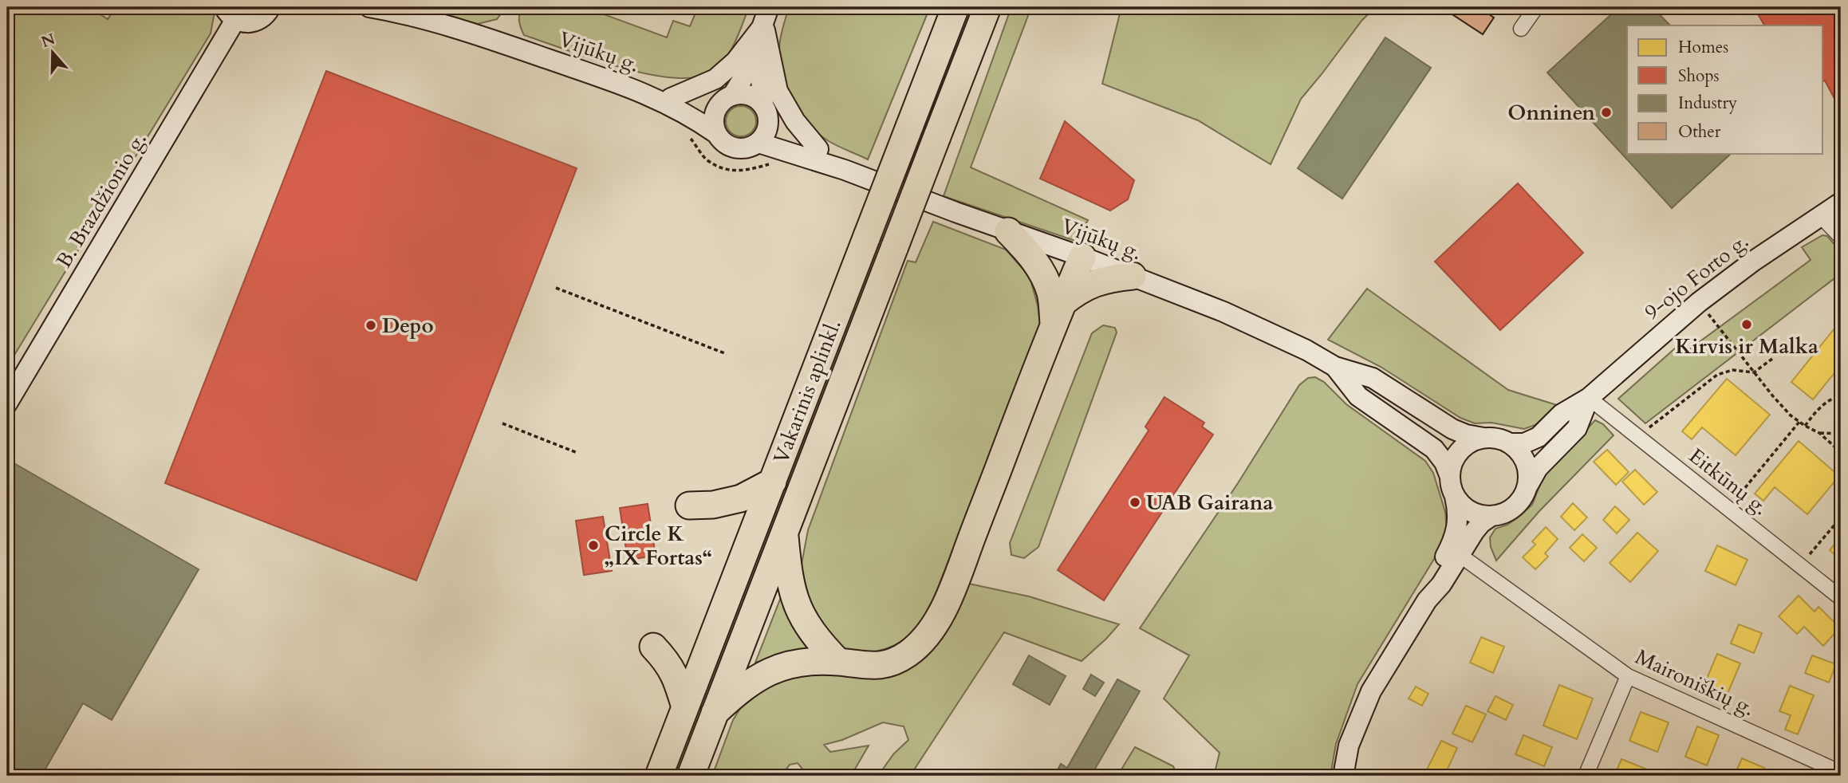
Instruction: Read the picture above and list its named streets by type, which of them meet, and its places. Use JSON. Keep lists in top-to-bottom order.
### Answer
{
  "streets": {
    "highway": ["Vakarinis aplinkl."],
    "main road": ["Vijūkų g.", "B. Brazdžionio g.", "9-ojo Forto g."],
    "street": ["Eitkūnų g.", "Maironiškių g."]
  },
  "crossings": [
    ["Vijūkų g.", "9-ojo Forto g."],
    ["9-ojo Forto g.", "Eitkūnų g."]
  ],
  "places": [
    "Onninen",
    "Kirvis ir Malka",
    "Depo",
    "UAB Gairana",
    "Circle K „IX Fortas“"
  ],
  "legend": [
    "Homes",
    "Shops",
    "Industry",
    "Other"
  ],
  "north": "top"
}
